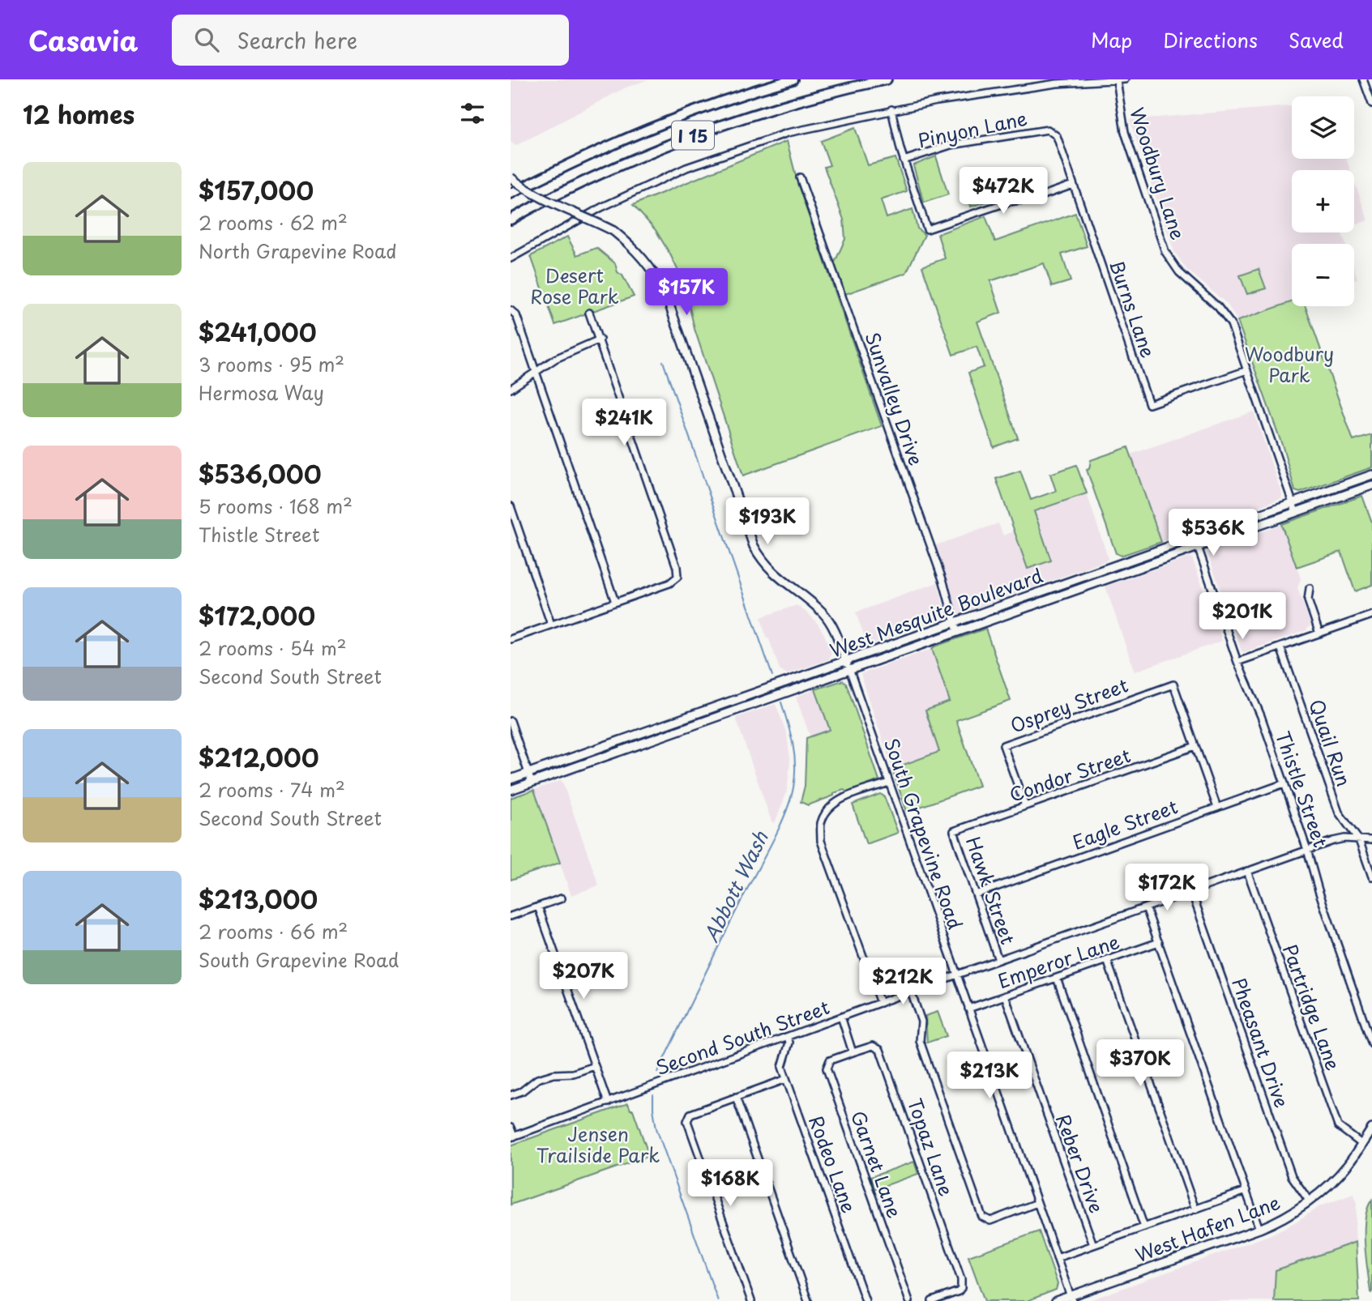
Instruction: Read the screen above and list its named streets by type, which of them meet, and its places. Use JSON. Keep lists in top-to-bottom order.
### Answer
{
  "streets": {
    "highway": ["I 15"],
    "main road": ["West Mesquite Boulevard", "West Hafen Lane"],
    "street": [
      "Pinyon Lane",
      "Woodbury Lane",
      "Burns Lane",
      "Sunvalley Drive",
      "Osprey Street",
      "Quail Run",
      "Condor Street",
      "Thistle Street",
      "Eagle Street",
      "South Grapevine Road",
      "Hawk Street",
      "Emperor Lane",
      "Partridge Lane",
      "Second South Street",
      "Pheasant Drive",
      "Topaz Lane",
      "Reber Drive",
      "Rodeo Lane",
      "Garnet Lane"
    ]
  },
  "crossings": [
    ["Pinyon Lane", "Burns Lane"],
    ["Woodbury Lane", "Burns Lane"],
    ["Woodbury Lane", "West Mesquite Boulevard"],
    ["Sunvalley Drive", "West Mesquite Boulevard"],
    ["West Mesquite Boulevard", "Thistle Street"],
    ["West Mesquite Boulevard", "South Grapevine Road"],
    ["Osprey Street", "Condor Street"],
    ["Quail Run", "Second South Street"],
    ["Condor Street", "Hawk Street"],
    ["Thistle Street", "Eagle Street"],
    ["Thistle Street", "Second South Street"],
    ["Eagle Street", "Hawk Street"],
    ["South Grapevine Road", "Emperor Lane"],
    ["South Grapevine Road", "Second South Street"],
    ["South Grapevine Road", "West Hafen Lane"],
    ["Hawk Street", "Second South Street"],
    ["Emperor Lane", "Reber Drive"],
    ["Partridge Lane", "Second South Street"],
    ["Partridge Lane", "West Hafen Lane"],
    ["Second South Street", "Pheasant Drive"],
    ["Second South Street", "Rodeo Lane"],
    ["Pheasant Drive", "West Hafen Lane"],
    ["Topaz Lane", "Garnet Lane"]
  ],
  "water": ["Abbott Wash"],
  "parks": ["Desert Rose Park", "Woodbury Park", "Jensen Trailside Park"],
  "page": {
    "header": "Casavia",
    "search": "Search here",
    "nav": ["Map", "Directions", "Saved"],
    "heading": "12 homes",
    "map_buttons": ["+", "−"],
    "list": [
      {
        "name": "$157,000",
        "note": "2 rooms · 62 m² · North Grapevine Road"
      },
      {
        "name": "$241,000",
        "note": "3 rooms · 95 m² · Hermosa Way"
      },
      {
        "name": "$536,000",
        "note": "5 rooms · 168 m² · Thistle Street"
      },
      {
        "name": "$172,000",
        "note": "2 rooms · 54 m² · Second South Street"
      },
      {
        "name": "$212,000",
        "note": "2 rooms · 74 m² · Second South Street"
      },
      {
        "name": "$213,000",
        "note": "2 rooms · 66 m² · South Grapevine Road"
      }
    ],
    "price": [
      "$472K",
      "$157K",
      "$241K",
      "$193K",
      "$536K",
      "$201K",
      "$172K",
      "$207K",
      "$212K",
      "$370K",
      "$213K",
      "$168K"
    ]
  }
}
